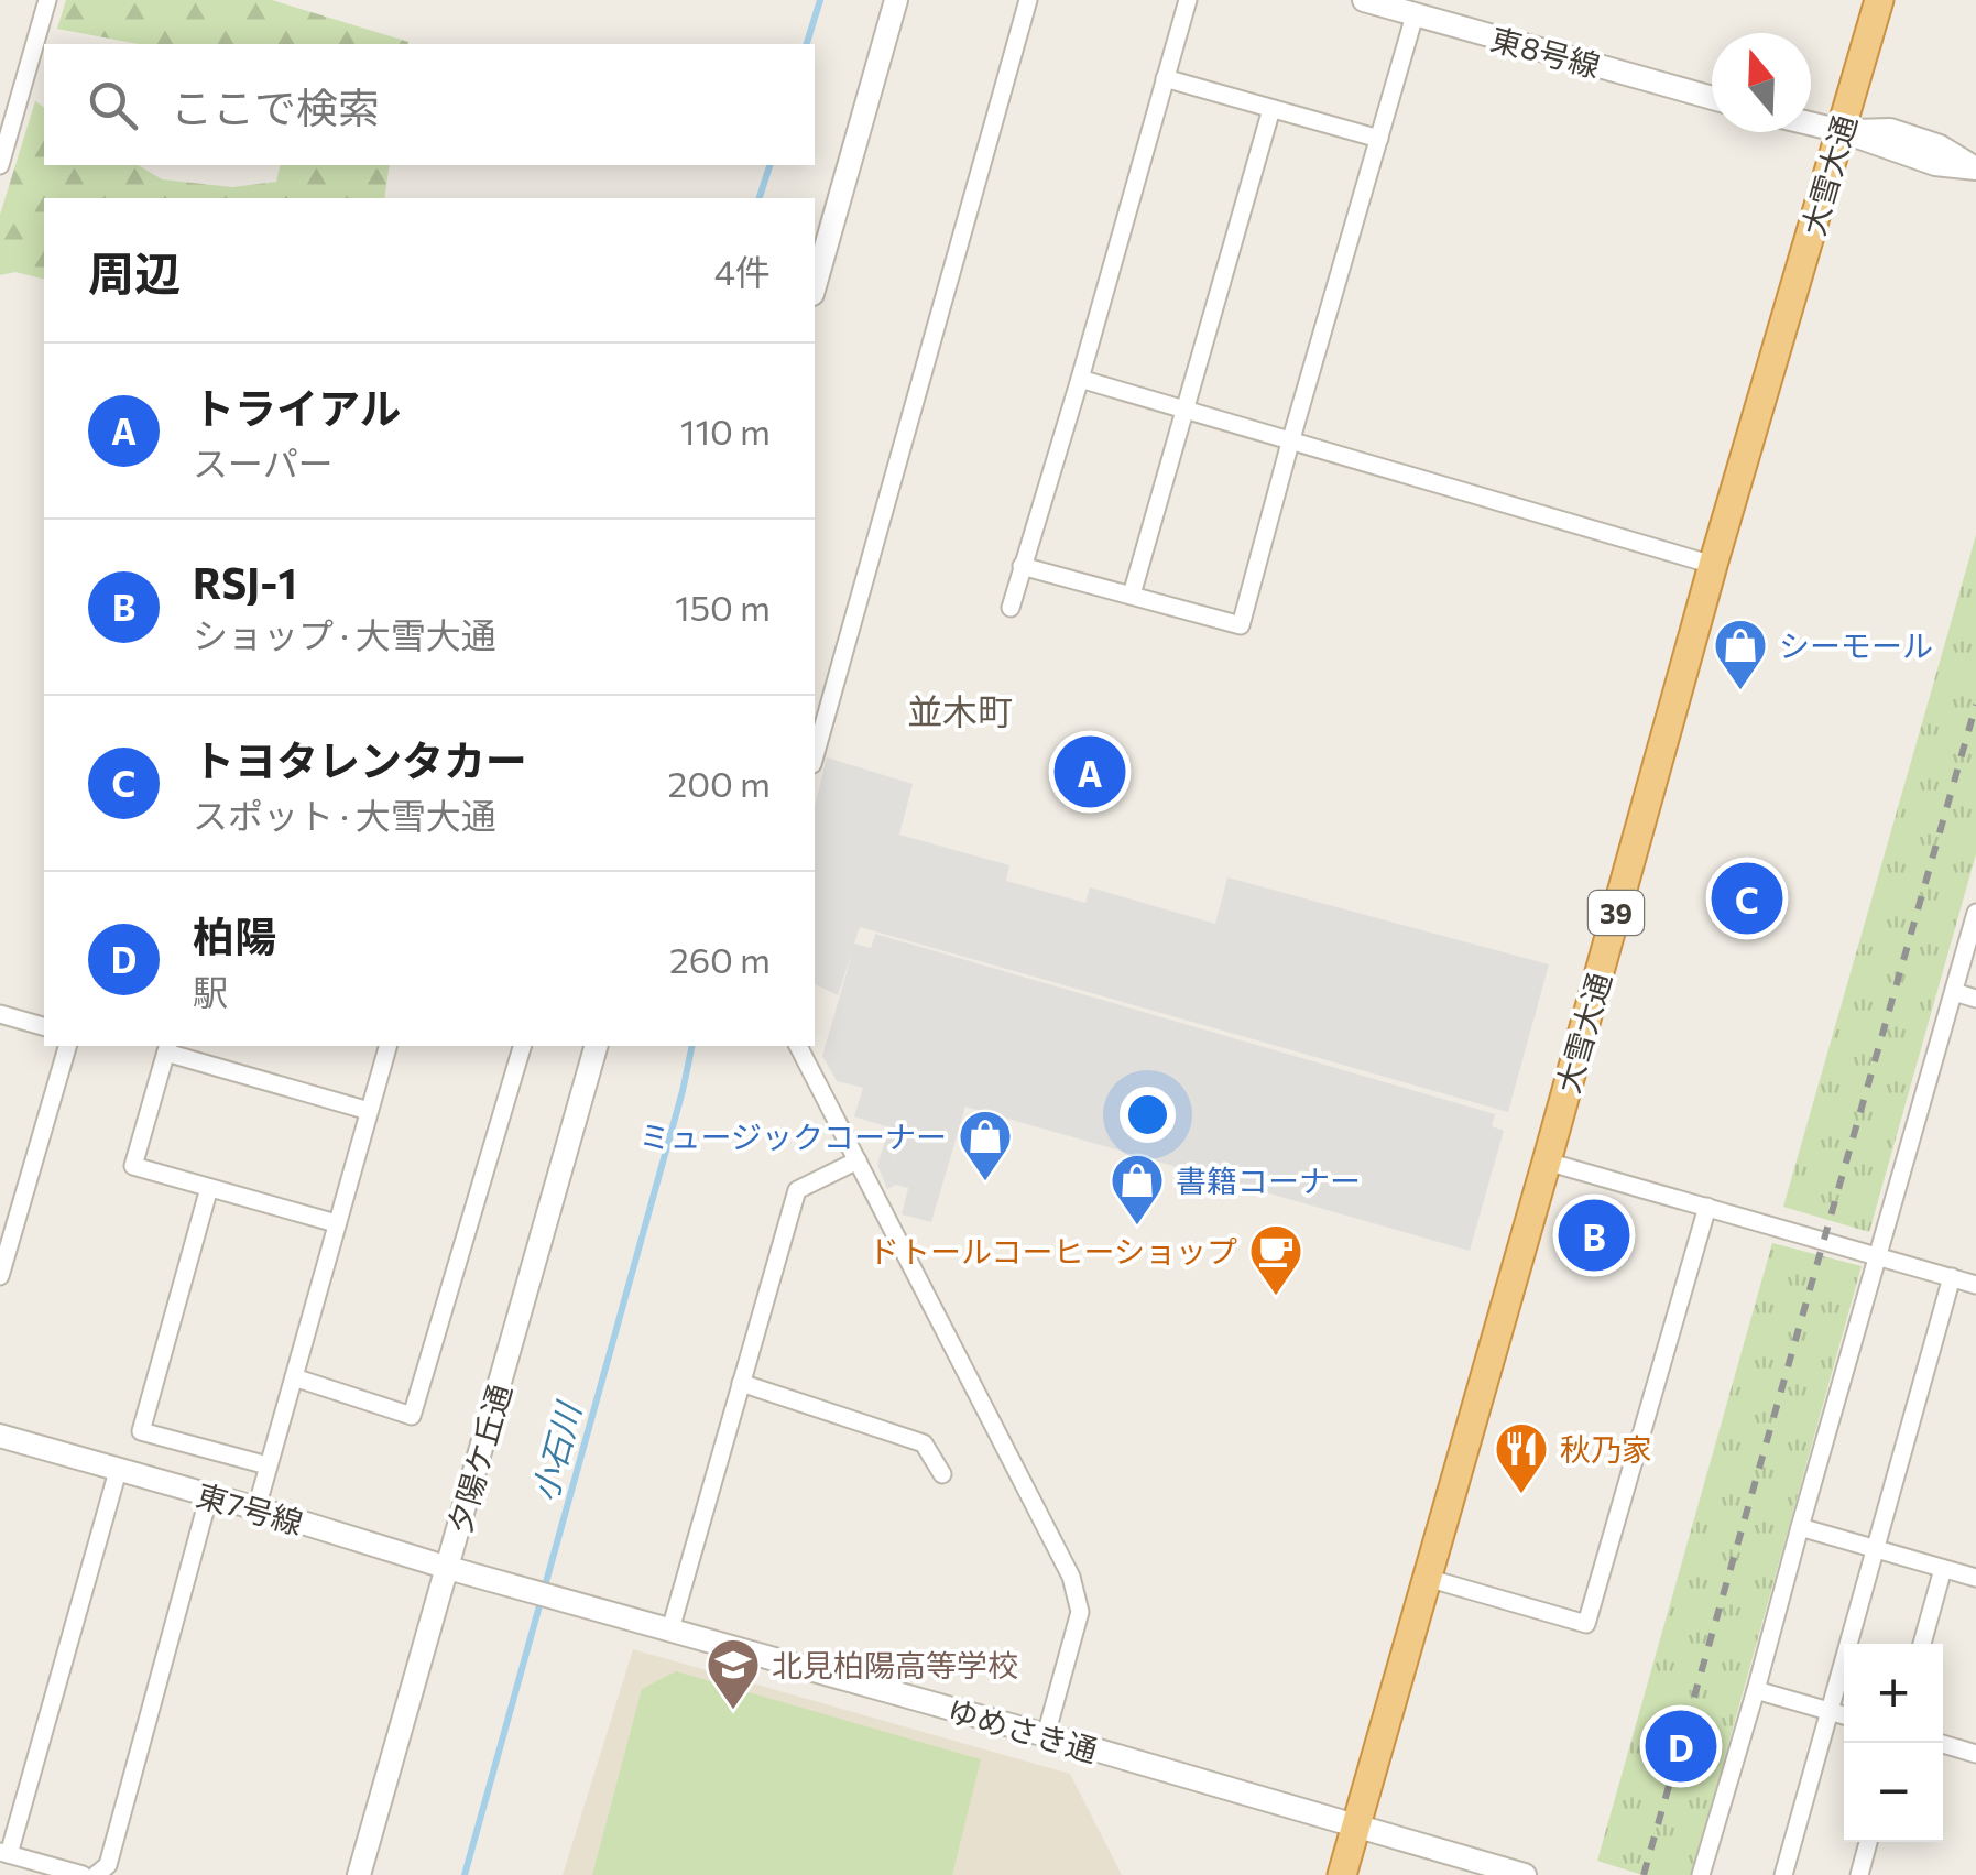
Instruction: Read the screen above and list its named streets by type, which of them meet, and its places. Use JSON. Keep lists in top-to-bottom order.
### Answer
{
  "streets": {
    "highway": ["大雪大通", "39"],
    "street": [
      "東8号線",
      "夕陽ケ丘通",
      "東7号線",
      "ゆめさき通"
    ]
  },
  "crossings": [
    ["大雪大通", "ゆめさき通"],
    ["夕陽ケ丘通", "東7号線"],
    ["東7号線", "ゆめさき通"]
  ],
  "districts": ["並木町"],
  "water": ["小石川"],
  "places": {
    "shop": ["シーモール", "ミュージックコーナー", "書籍コーナー"],
    "cafe": ["ドトールコーヒーショップ"],
    "restaurant": ["秋乃家"],
    "school or university": ["北見柏陽高等学校"]
  },
  "north": "top",
  "page": {
    "search": "ここで検索",
    "heading": ["周辺", "4件"],
    "list": [
      {
        "mark": "A",
        "name": "トライアル",
        "note": "スーパー",
        "value": "110 m"
      },
      {
        "mark": "B",
        "name": "RSJ-1",
        "note": "ショップ · 大雪大通",
        "value": "150 m"
      },
      {
        "mark": "C",
        "name": "トヨタレンタカー",
        "note": "スポット · 大雪大通",
        "value": "200 m"
      },
      {
        "mark": "D",
        "name": "柏陽",
        "note": "駅",
        "value": "260 m"
      }
    ],
    "pins": [
      "A",
      "C",
      "B",
      "D"
    ],
    "map_buttons": ["+", "−"]
  }
}
